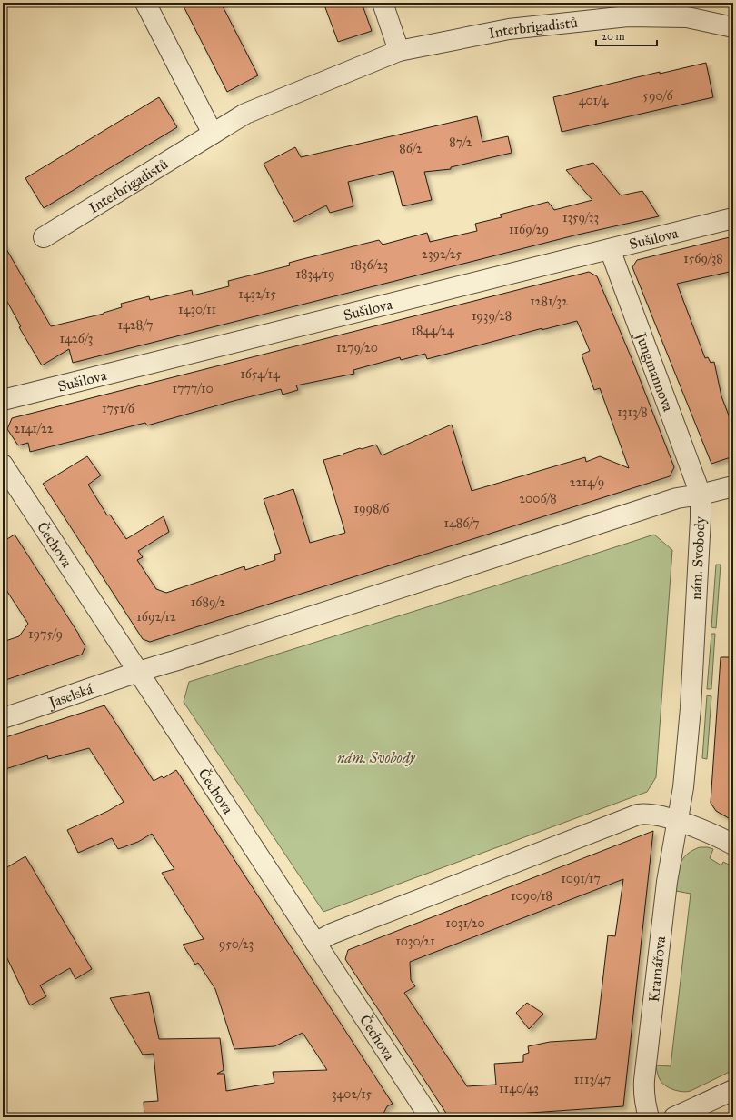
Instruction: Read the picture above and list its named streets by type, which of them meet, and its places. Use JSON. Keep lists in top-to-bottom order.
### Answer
{
  "streets": {
    "street": [
      "Interbrigadistů",
      "Sušilova",
      "Jungmannova",
      "Čechova",
      "nám. Svobody",
      "Jaselská",
      "Kramářova"
    ]
  },
  "crossings": [
    ["Sušilova", "Jungmannova"],
    ["Jungmannova", "nám. Svobody"],
    ["Čechova", "nám. Svobody"],
    ["Čechova", "Jaselská"],
    ["nám. Svobody", "Jaselská"],
    ["nám. Svobody", "Kramářova"]
  ],
  "parks": ["nám. Svobody"],
  "house_numbers": [
    "590/6",
    "401/4",
    "87/2",
    "86/2",
    "1359/33",
    "1169/29",
    "2392/25",
    "1569/38",
    "1836/23",
    "1834/19",
    "1432/15",
    "1281/32",
    "1430/11",
    "1939/28",
    "1428/7",
    "1844/24",
    "1426/3",
    "1279/20",
    "1654/14",
    "1777/10",
    "1751/6",
    "1313/8",
    "2141/22",
    "2214/9",
    "2006/8",
    "1998/6",
    "1486/7",
    "1689/2",
    "1692/12",
    "1975/9",
    "1091/17",
    "1090/18",
    "1031/20",
    "1030/21",
    "950/23",
    "1113/47",
    "1140/43",
    "3402/15"
  ],
  "scale_bar": "20 m"
}
